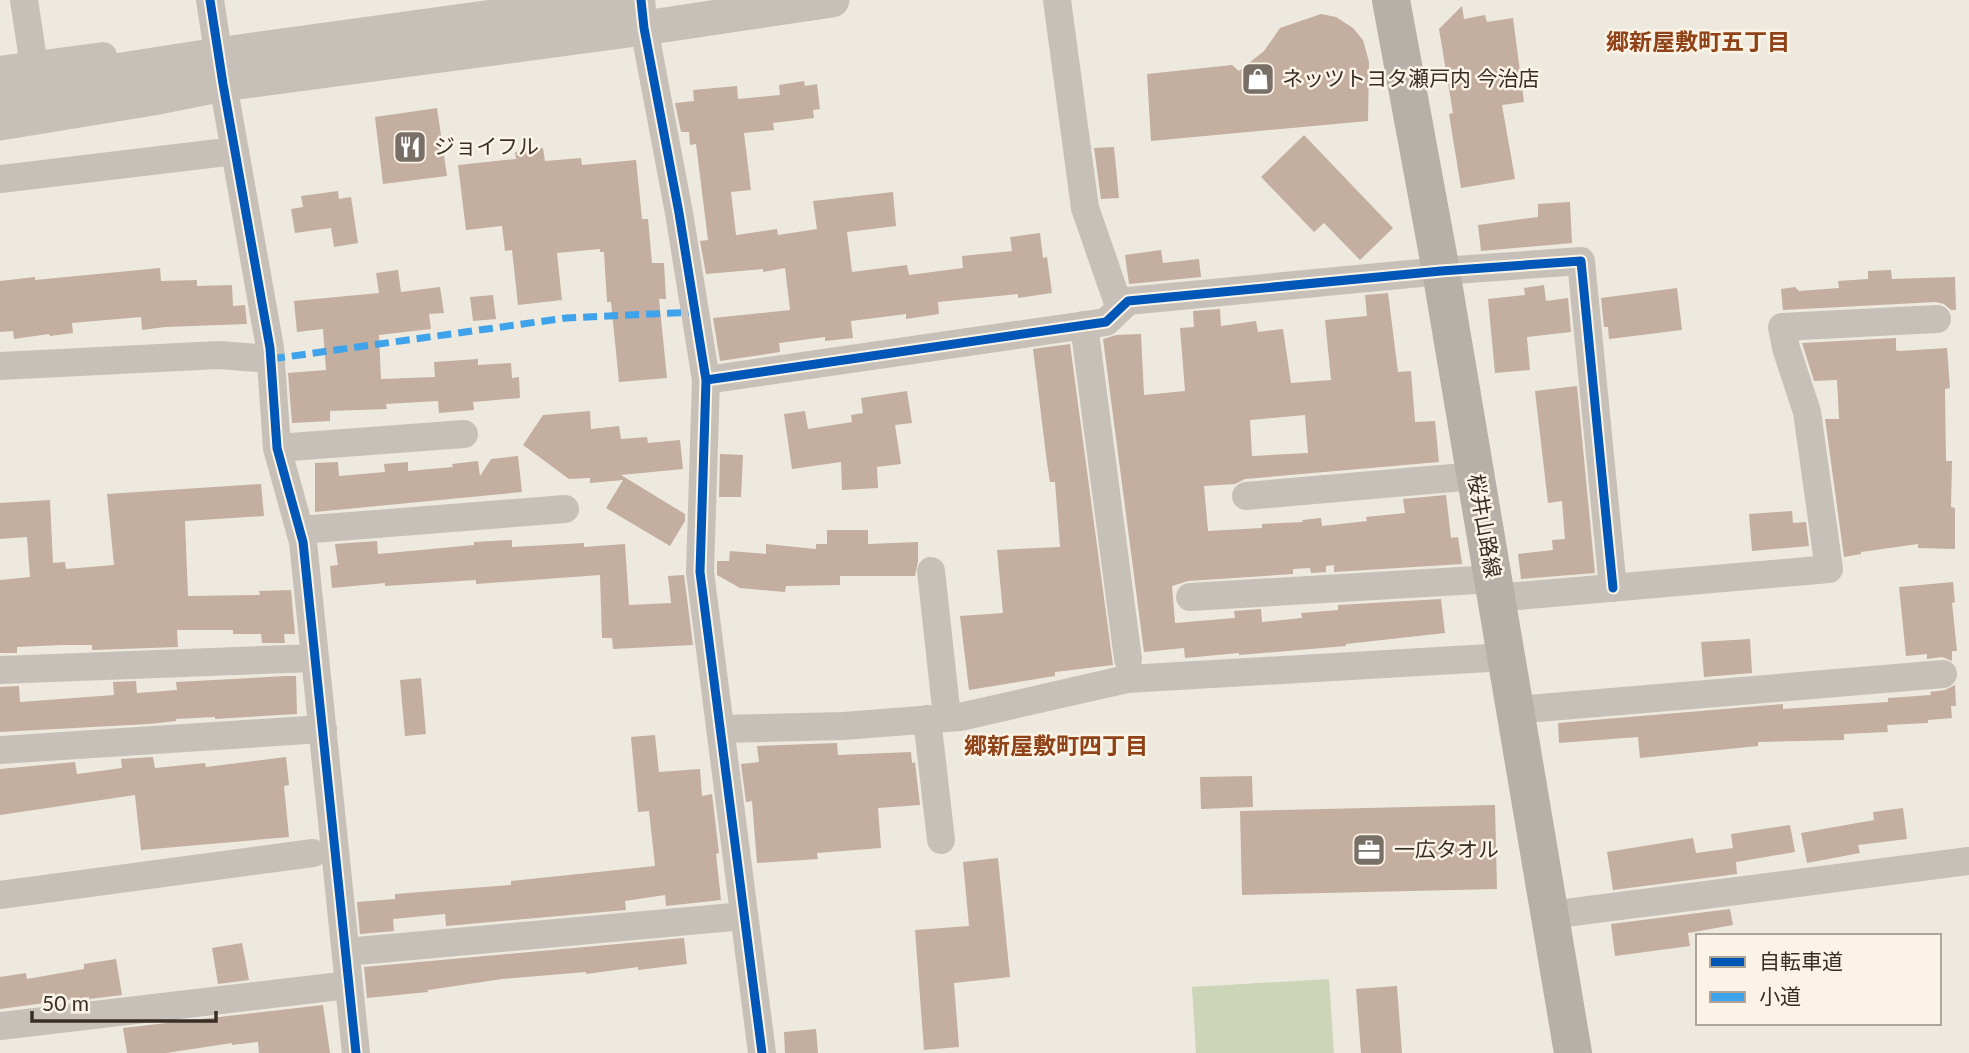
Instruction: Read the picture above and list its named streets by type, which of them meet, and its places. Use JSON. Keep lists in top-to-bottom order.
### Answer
{
  "streets": {
    "main road": ["桜井山路線"]
  },
  "districts": ["郷新屋敷町五丁目", "郷新屋敷町四丁目"],
  "places": {
    "shop": ["ネッツトヨタ瀬戸内 今治店"],
    "restaurant": ["ジョイフル"],
    "office": ["一広タオル"]
  },
  "legend": ["自転車道", "小道"],
  "scale_bar": "50 m"
}
